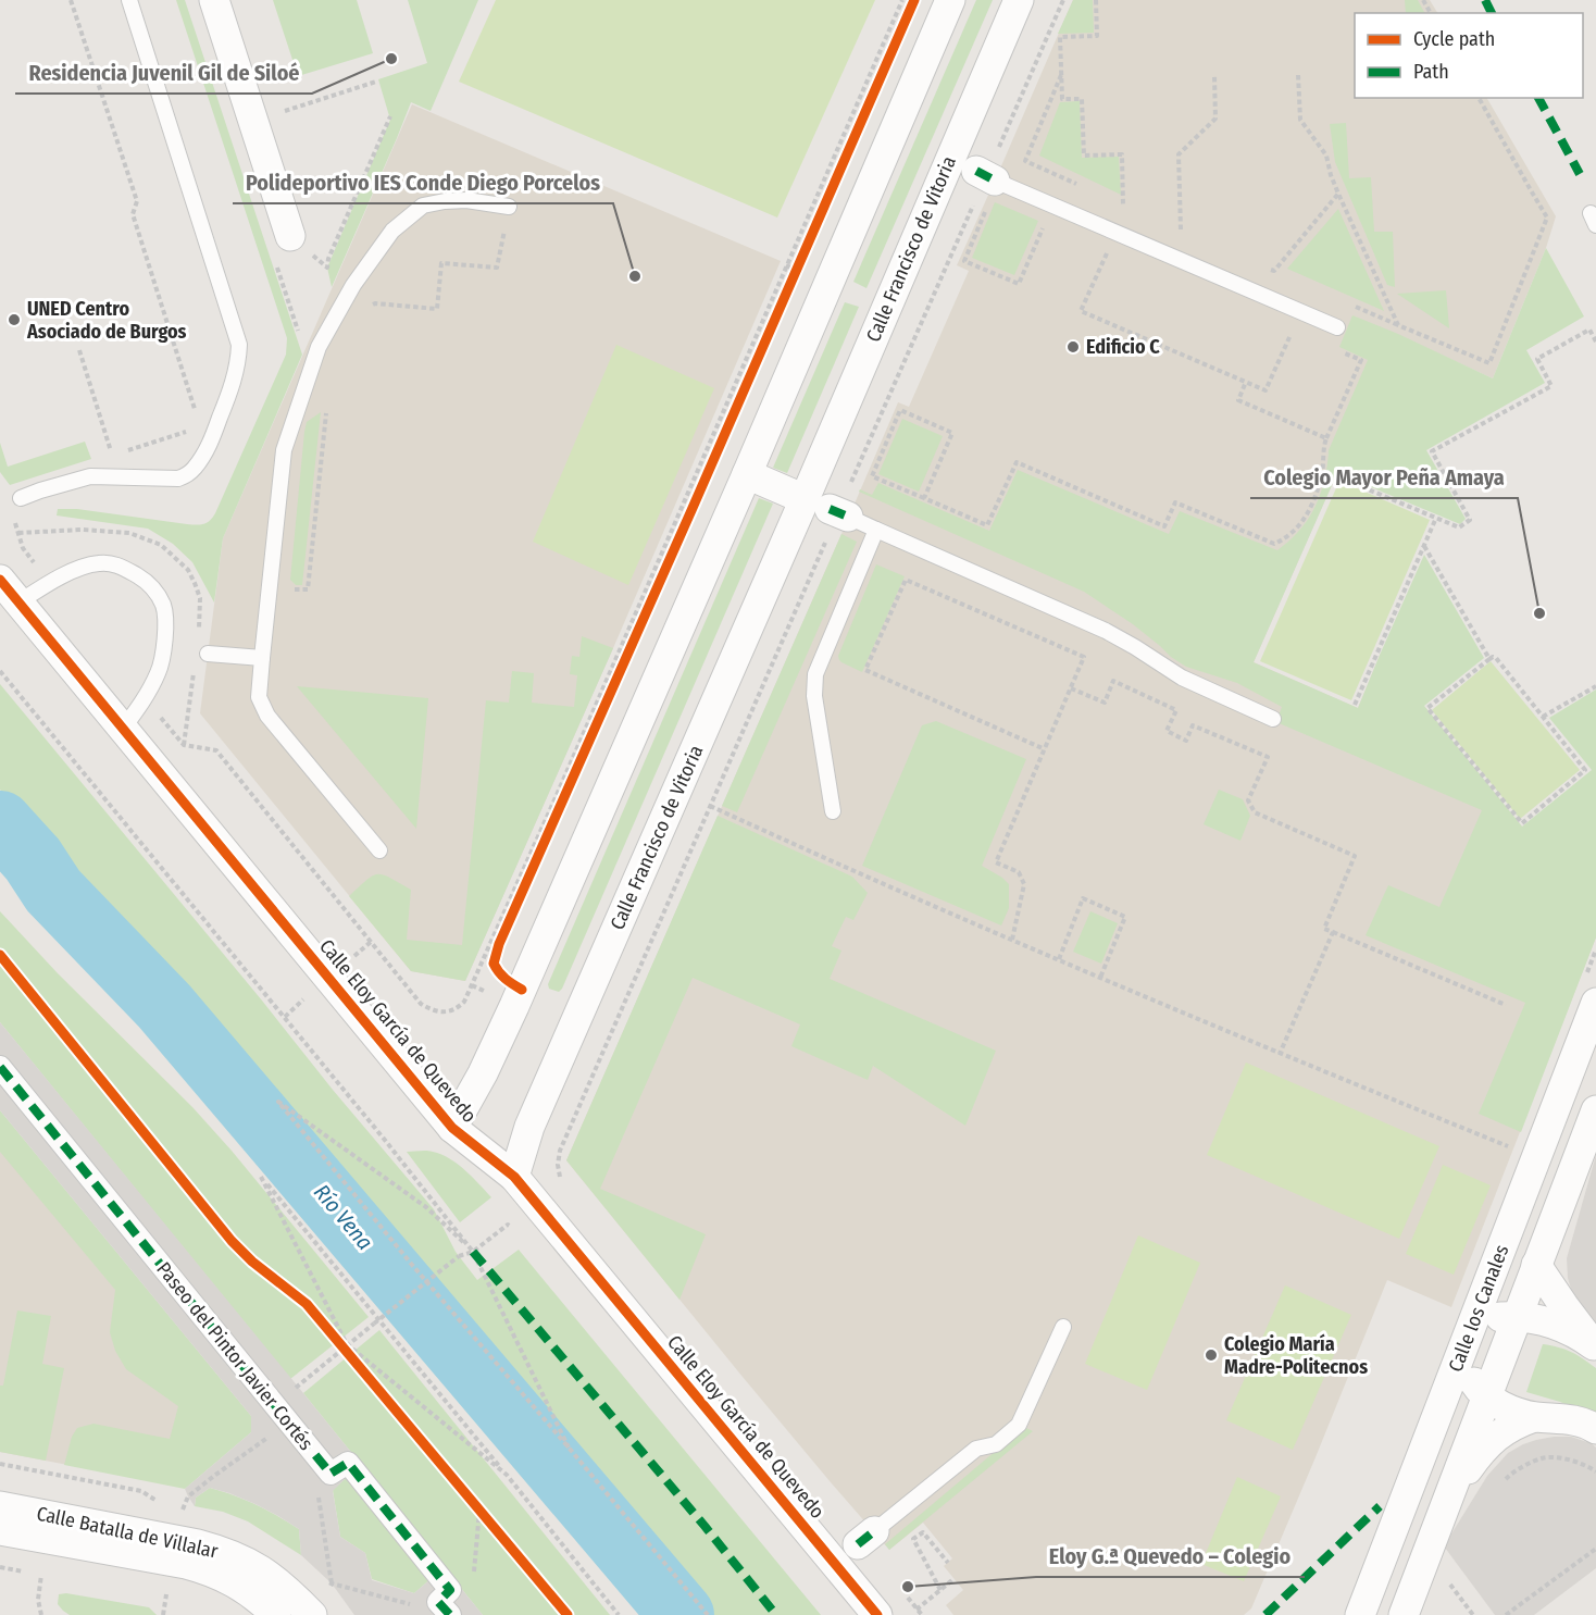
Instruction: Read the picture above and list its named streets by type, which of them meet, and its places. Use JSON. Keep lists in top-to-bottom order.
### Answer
{
  "streets": {
    "street": [
      "Calle Francisco de Vitoria",
      "Calle Eloy García de Quevedo",
      "Calle los Canales",
      "Paseo del Pintor Javier Cortés",
      "Calle Batalla de Villalar"
    ]
  },
  "crossings": [
    ["Calle Francisco de Vitoria", "Calle Eloy García de Quevedo"]
  ],
  "water": ["Río Vena"],
  "places": [
    "Residencia Juvenil Gil de Siloé",
    "Polideportivo IES Conde Diego Porcelos",
    "UNED Centro Asociado de Burgos",
    "Edificio C",
    "Colegio Mayor Peña Amaya",
    "Colegio María Madre-Politecnos",
    "Eloy G.ª Quevedo – Colegio"
  ],
  "legend": ["Cycle path", "Path"]
}
